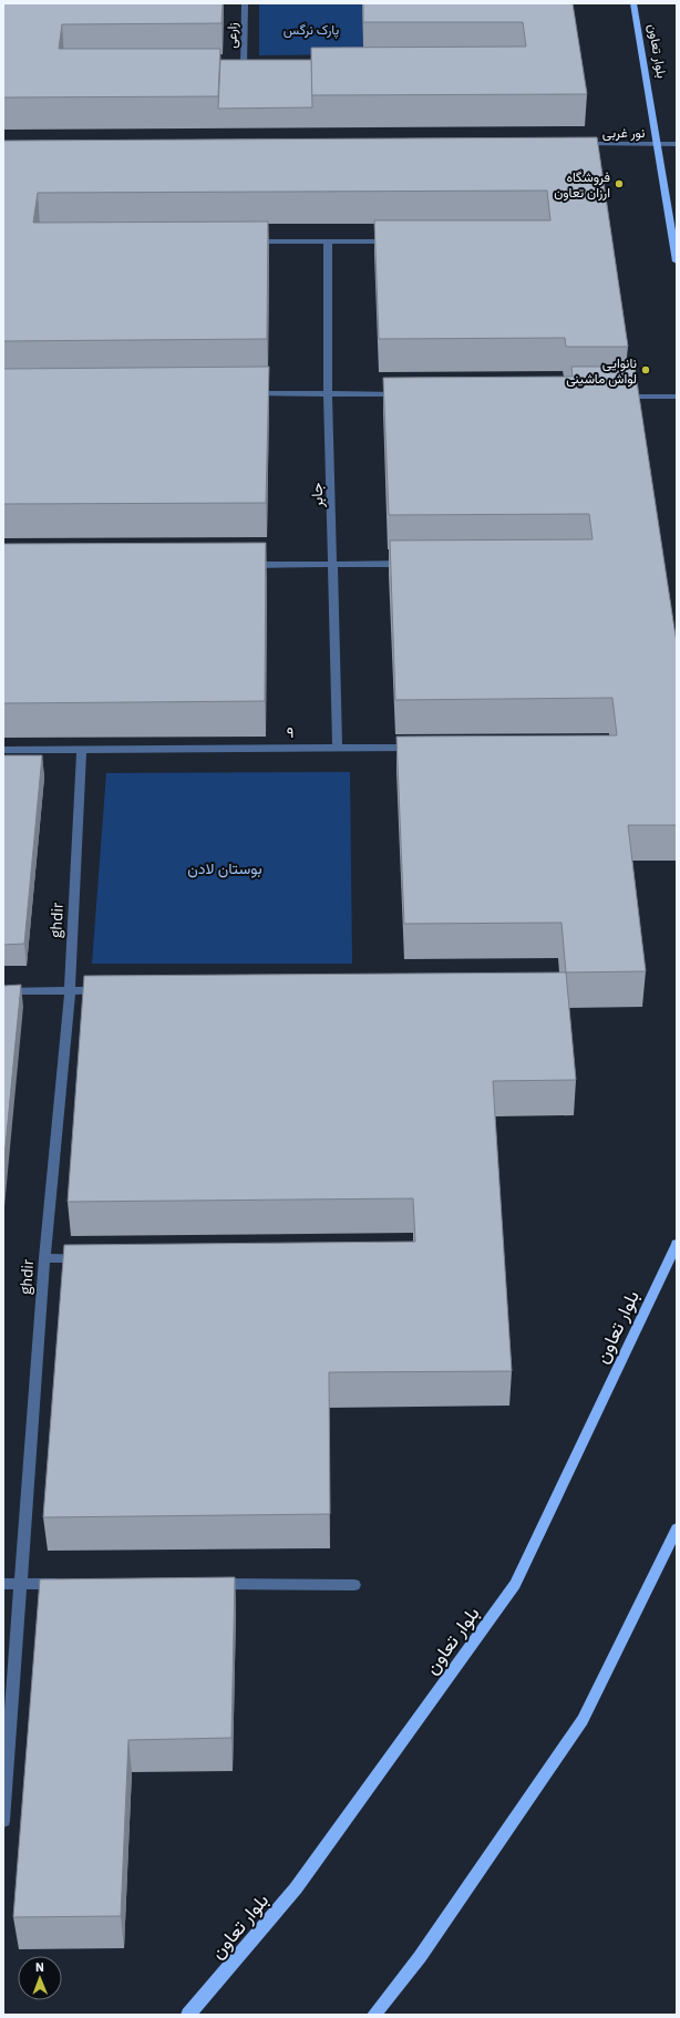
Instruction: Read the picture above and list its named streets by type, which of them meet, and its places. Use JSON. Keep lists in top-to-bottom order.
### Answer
{
  "streets": {
    "main road": ["بلوار تعاون"],
    "street": [
      "زارعی",
      "نور غربی",
      "جابر",
      "۹",
      "ghdir"
    ]
  },
  "crossings": [
    ["بلوار تعاون", "نور غربی"],
    ["جابر", "۹"],
    ["۹", "ghdir"]
  ],
  "parks": ["پارک نرگس", "بوستان لادن"],
  "places": ["فروشگاه ارزان تعاون", "نانوایی لواش ماشینی"],
  "north": "top"
}
